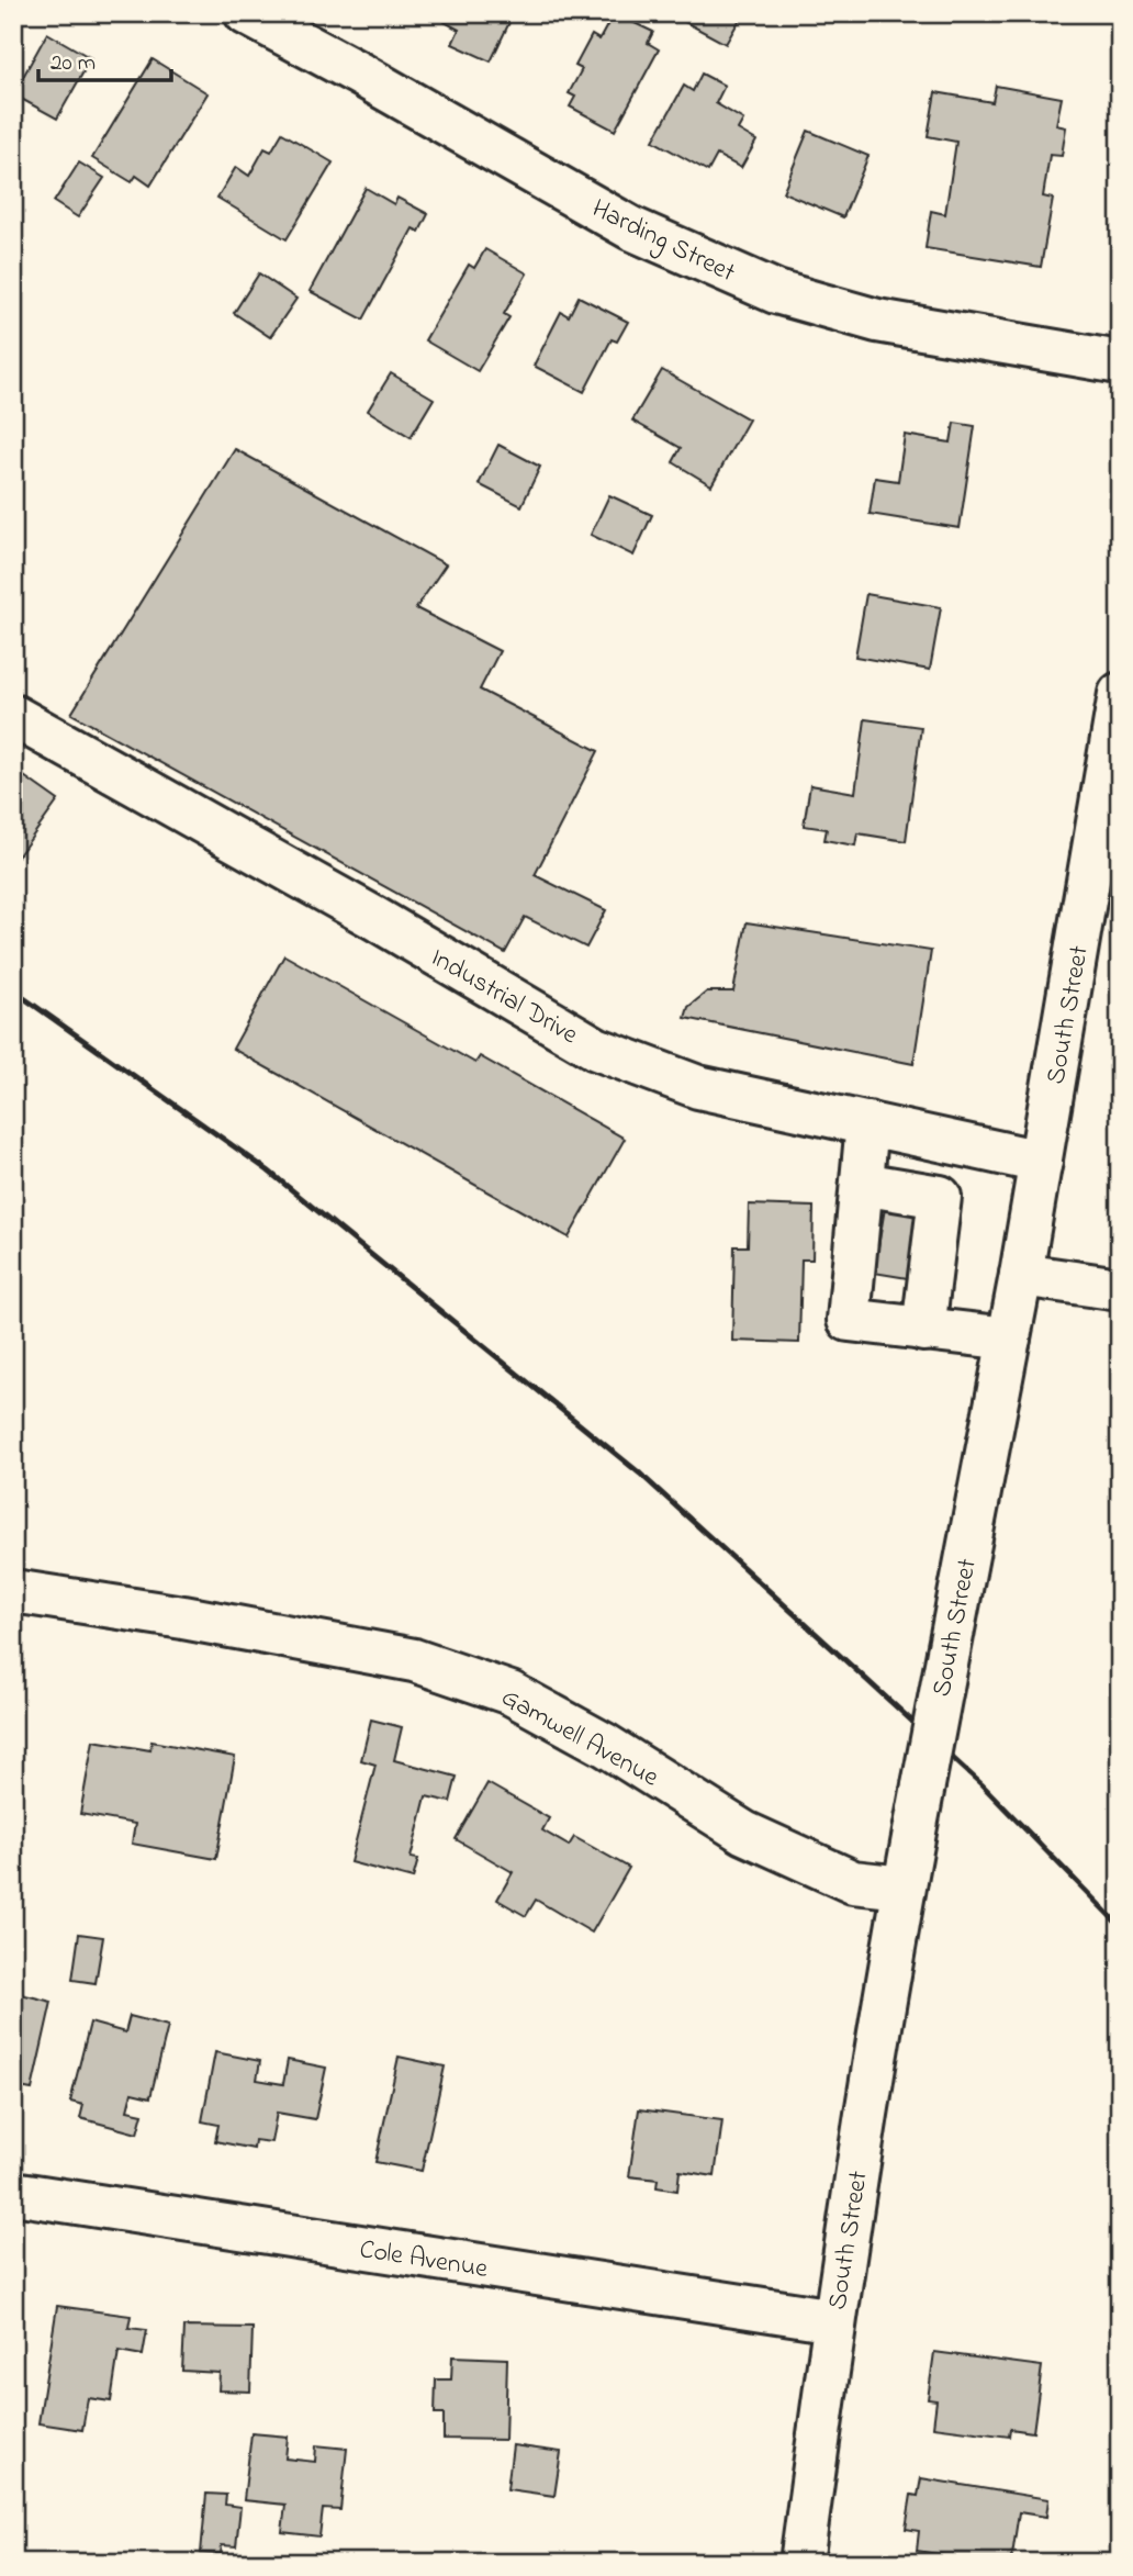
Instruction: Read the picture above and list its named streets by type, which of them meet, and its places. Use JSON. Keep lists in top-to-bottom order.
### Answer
{
  "streets": {
    "main road": [
      "Harding Street",
      "Industrial Drive",
      "South Street",
      "Gamwell Avenue",
      "Cole Avenue"
    ]
  },
  "crossings": [
    ["Industrial Drive", "South Street"],
    ["South Street", "Gamwell Avenue"],
    ["South Street", "Cole Avenue"]
  ],
  "scale_bar": "20 m"
}
